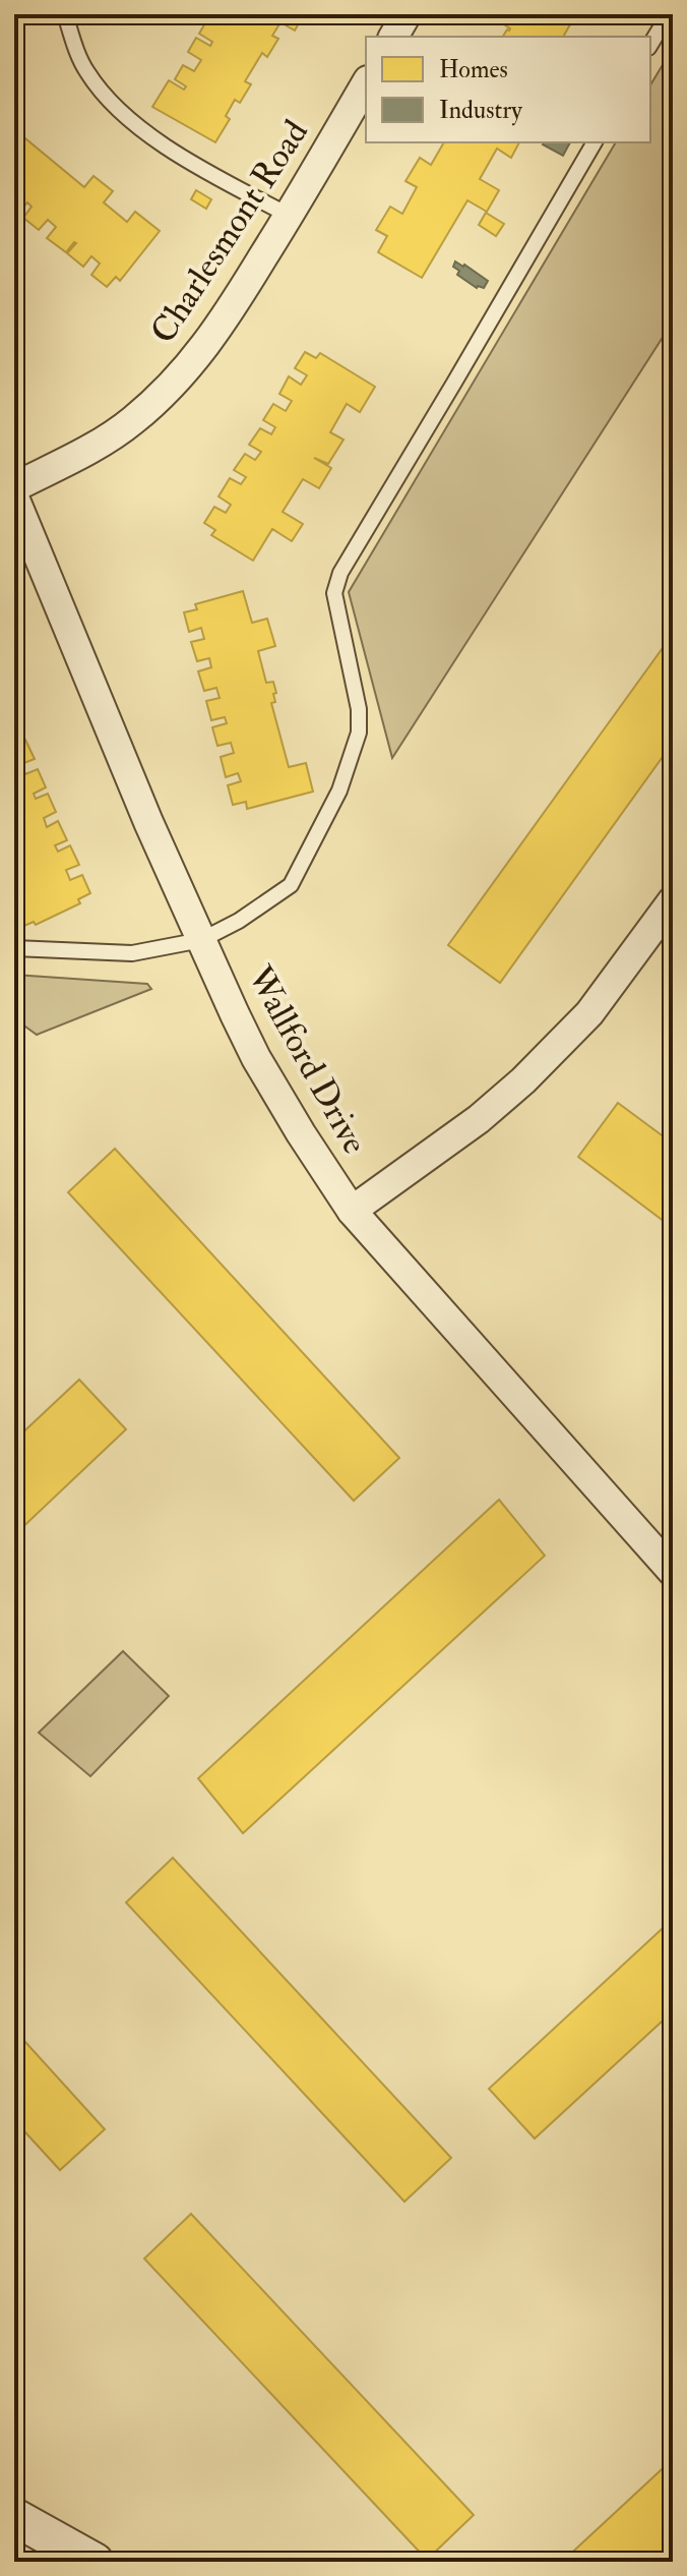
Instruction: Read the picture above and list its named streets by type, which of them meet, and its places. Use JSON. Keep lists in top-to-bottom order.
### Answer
{
  "streets": {
    "street": ["Charlesmont Road", "Wallford Drive"]
  },
  "legend": ["Homes", "Industry"]
}
